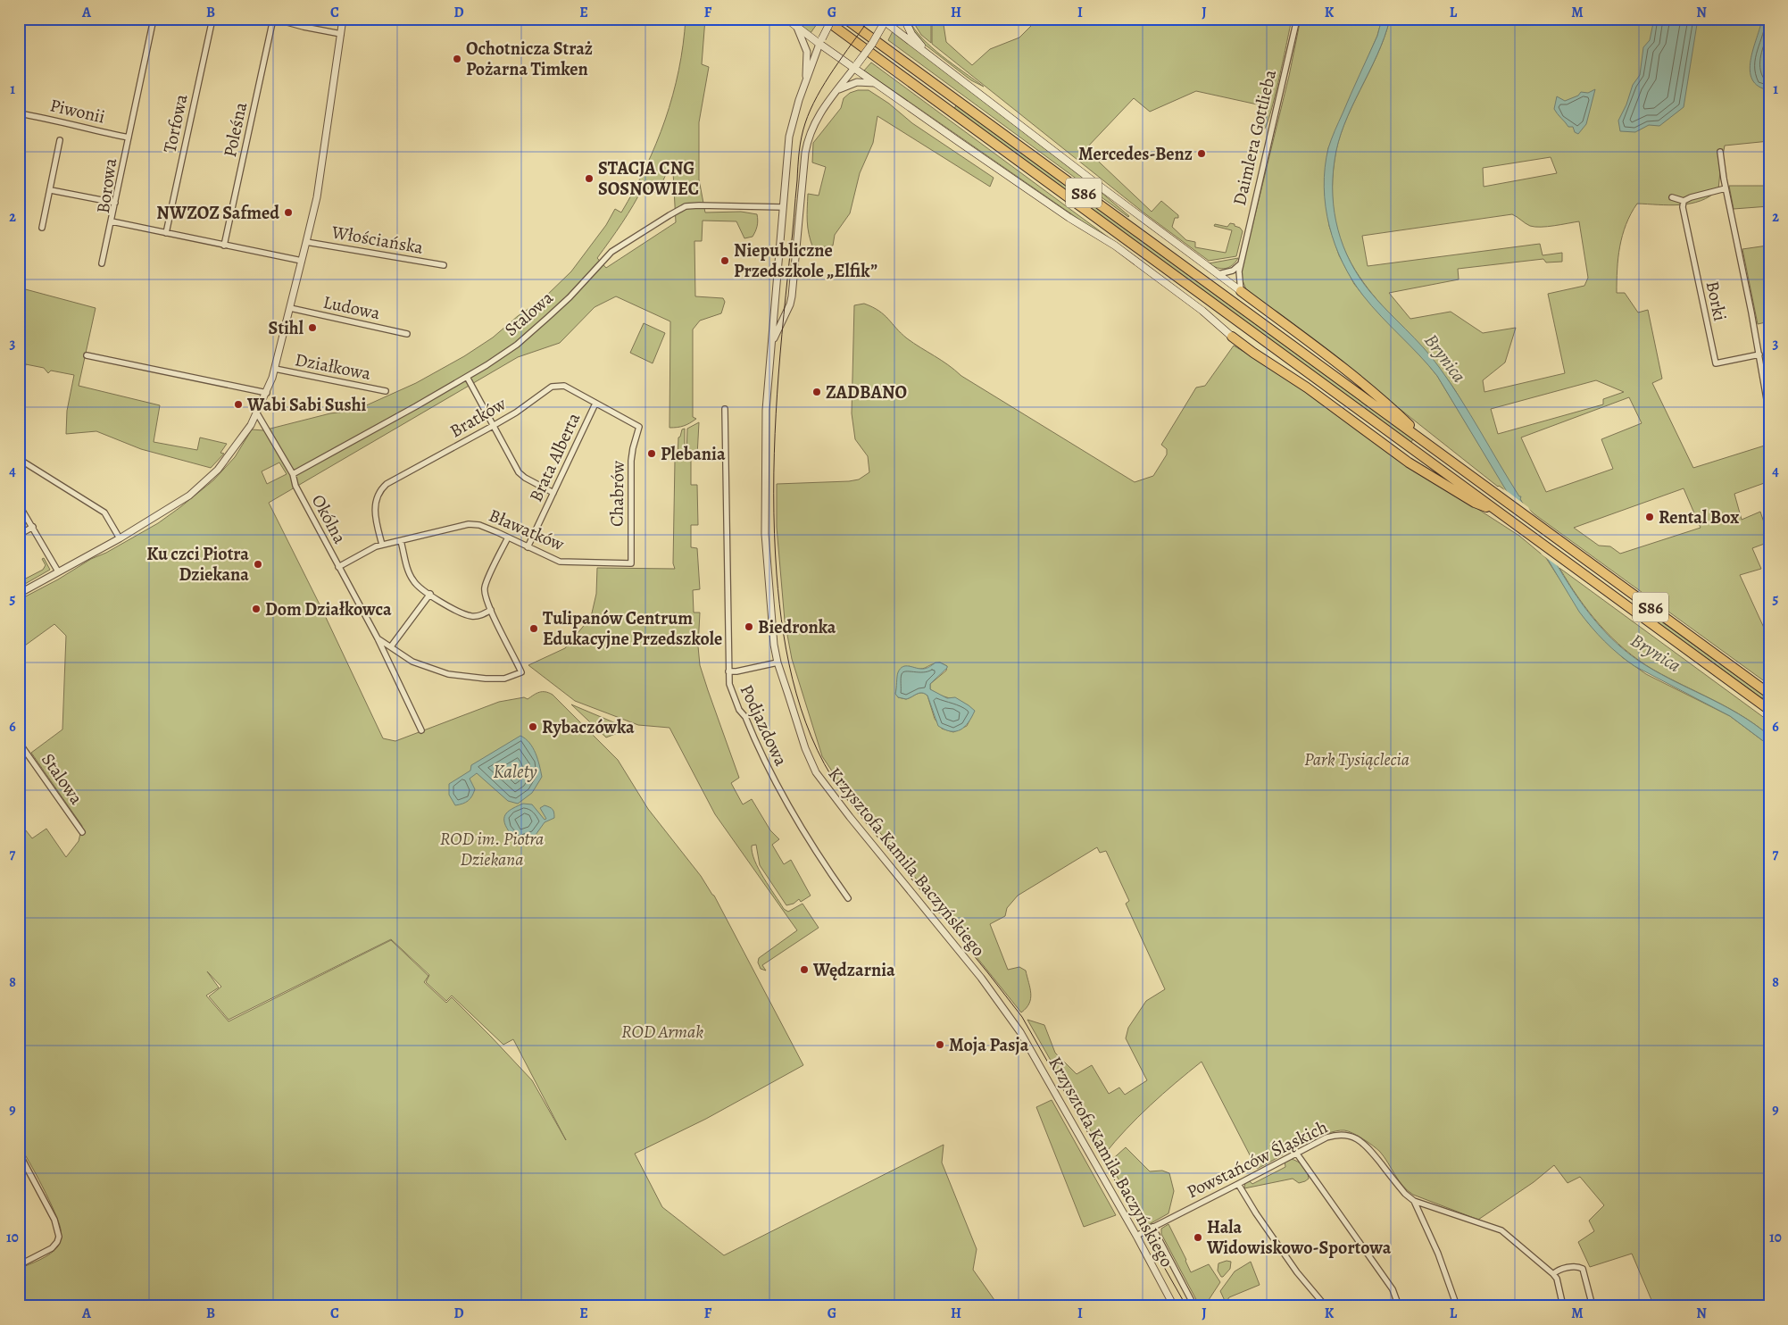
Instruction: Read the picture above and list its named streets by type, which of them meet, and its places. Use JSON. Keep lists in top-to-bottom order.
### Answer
{
  "streets": {
    "highway": ["S86"],
    "main road": ["Krzysztofa Kamila Baczyńskiego"],
    "street": [
      "Piwonii",
      "Torfowa",
      "Poleśna",
      "Daimlera Gottlieba",
      "Borowa",
      "Włościańska",
      "Borki",
      "Ludowa",
      "Stalowa",
      "Działkowa",
      "Bratków",
      "Brata Alberta",
      "Chabrów",
      "Okólna",
      "Bławatków",
      "Podjazdowa",
      "Powstańców Śląskich"
    ]
  },
  "crossings": [
    ["Piwonii", "Borowa"],
    ["Torfowa", "Borowa"],
    ["Poleśna", "Borowa"],
    ["Stalowa", "Okólna"],
    ["Stalowa", "Krzysztofa Kamila Baczyńskiego"],
    ["Bratków", "Brata Alberta"],
    ["Bratków", "Chabrów"],
    ["Bratków", "Bławatków"],
    ["Brata Alberta", "Bławatków"],
    ["Chabrów", "Bławatków"],
    ["Okólna", "Bławatków"],
    ["Krzysztofa Kamila Baczyńskiego", "Powstańców Śląskich"]
  ],
  "water": ["Brynica", "Kalety"],
  "parks": ["Park Tysiąclecia", "ROD im. Piotra Dziekana", "ROD Armak"],
  "places": [
    "Ochotnicza Straż Pożarna Timken",
    "Mercedes-Benz",
    "STACJA CNG SOSNOWIEC",
    "NWZOZ Safmed",
    "Niepubliczne Przedszkole „Elfik”",
    "Stihl",
    "ZADBANO",
    "Wabi Sabi Sushi",
    "Plebania",
    "Rental Box",
    "Ku czci Piotra Dziekana",
    "Dom Działkowca",
    "Biedronka",
    "Tulipanów Centrum Edukacyjne Przedszkole",
    "Rybaczówka",
    "Wędzarnia",
    "Moja Pasja",
    "Hala Widowiskowo-Sportowa"
  ],
  "grid": {
    "columns": [
      "A",
      "B",
      "C",
      "D",
      "E",
      "F",
      "G",
      "H",
      "I",
      "J",
      "K",
      "L",
      "M",
      "N"
    ],
    "rows": [
      "1",
      "2",
      "3",
      "4",
      "5",
      "6",
      "7",
      "8",
      "9",
      "10"
    ]
  }
}
